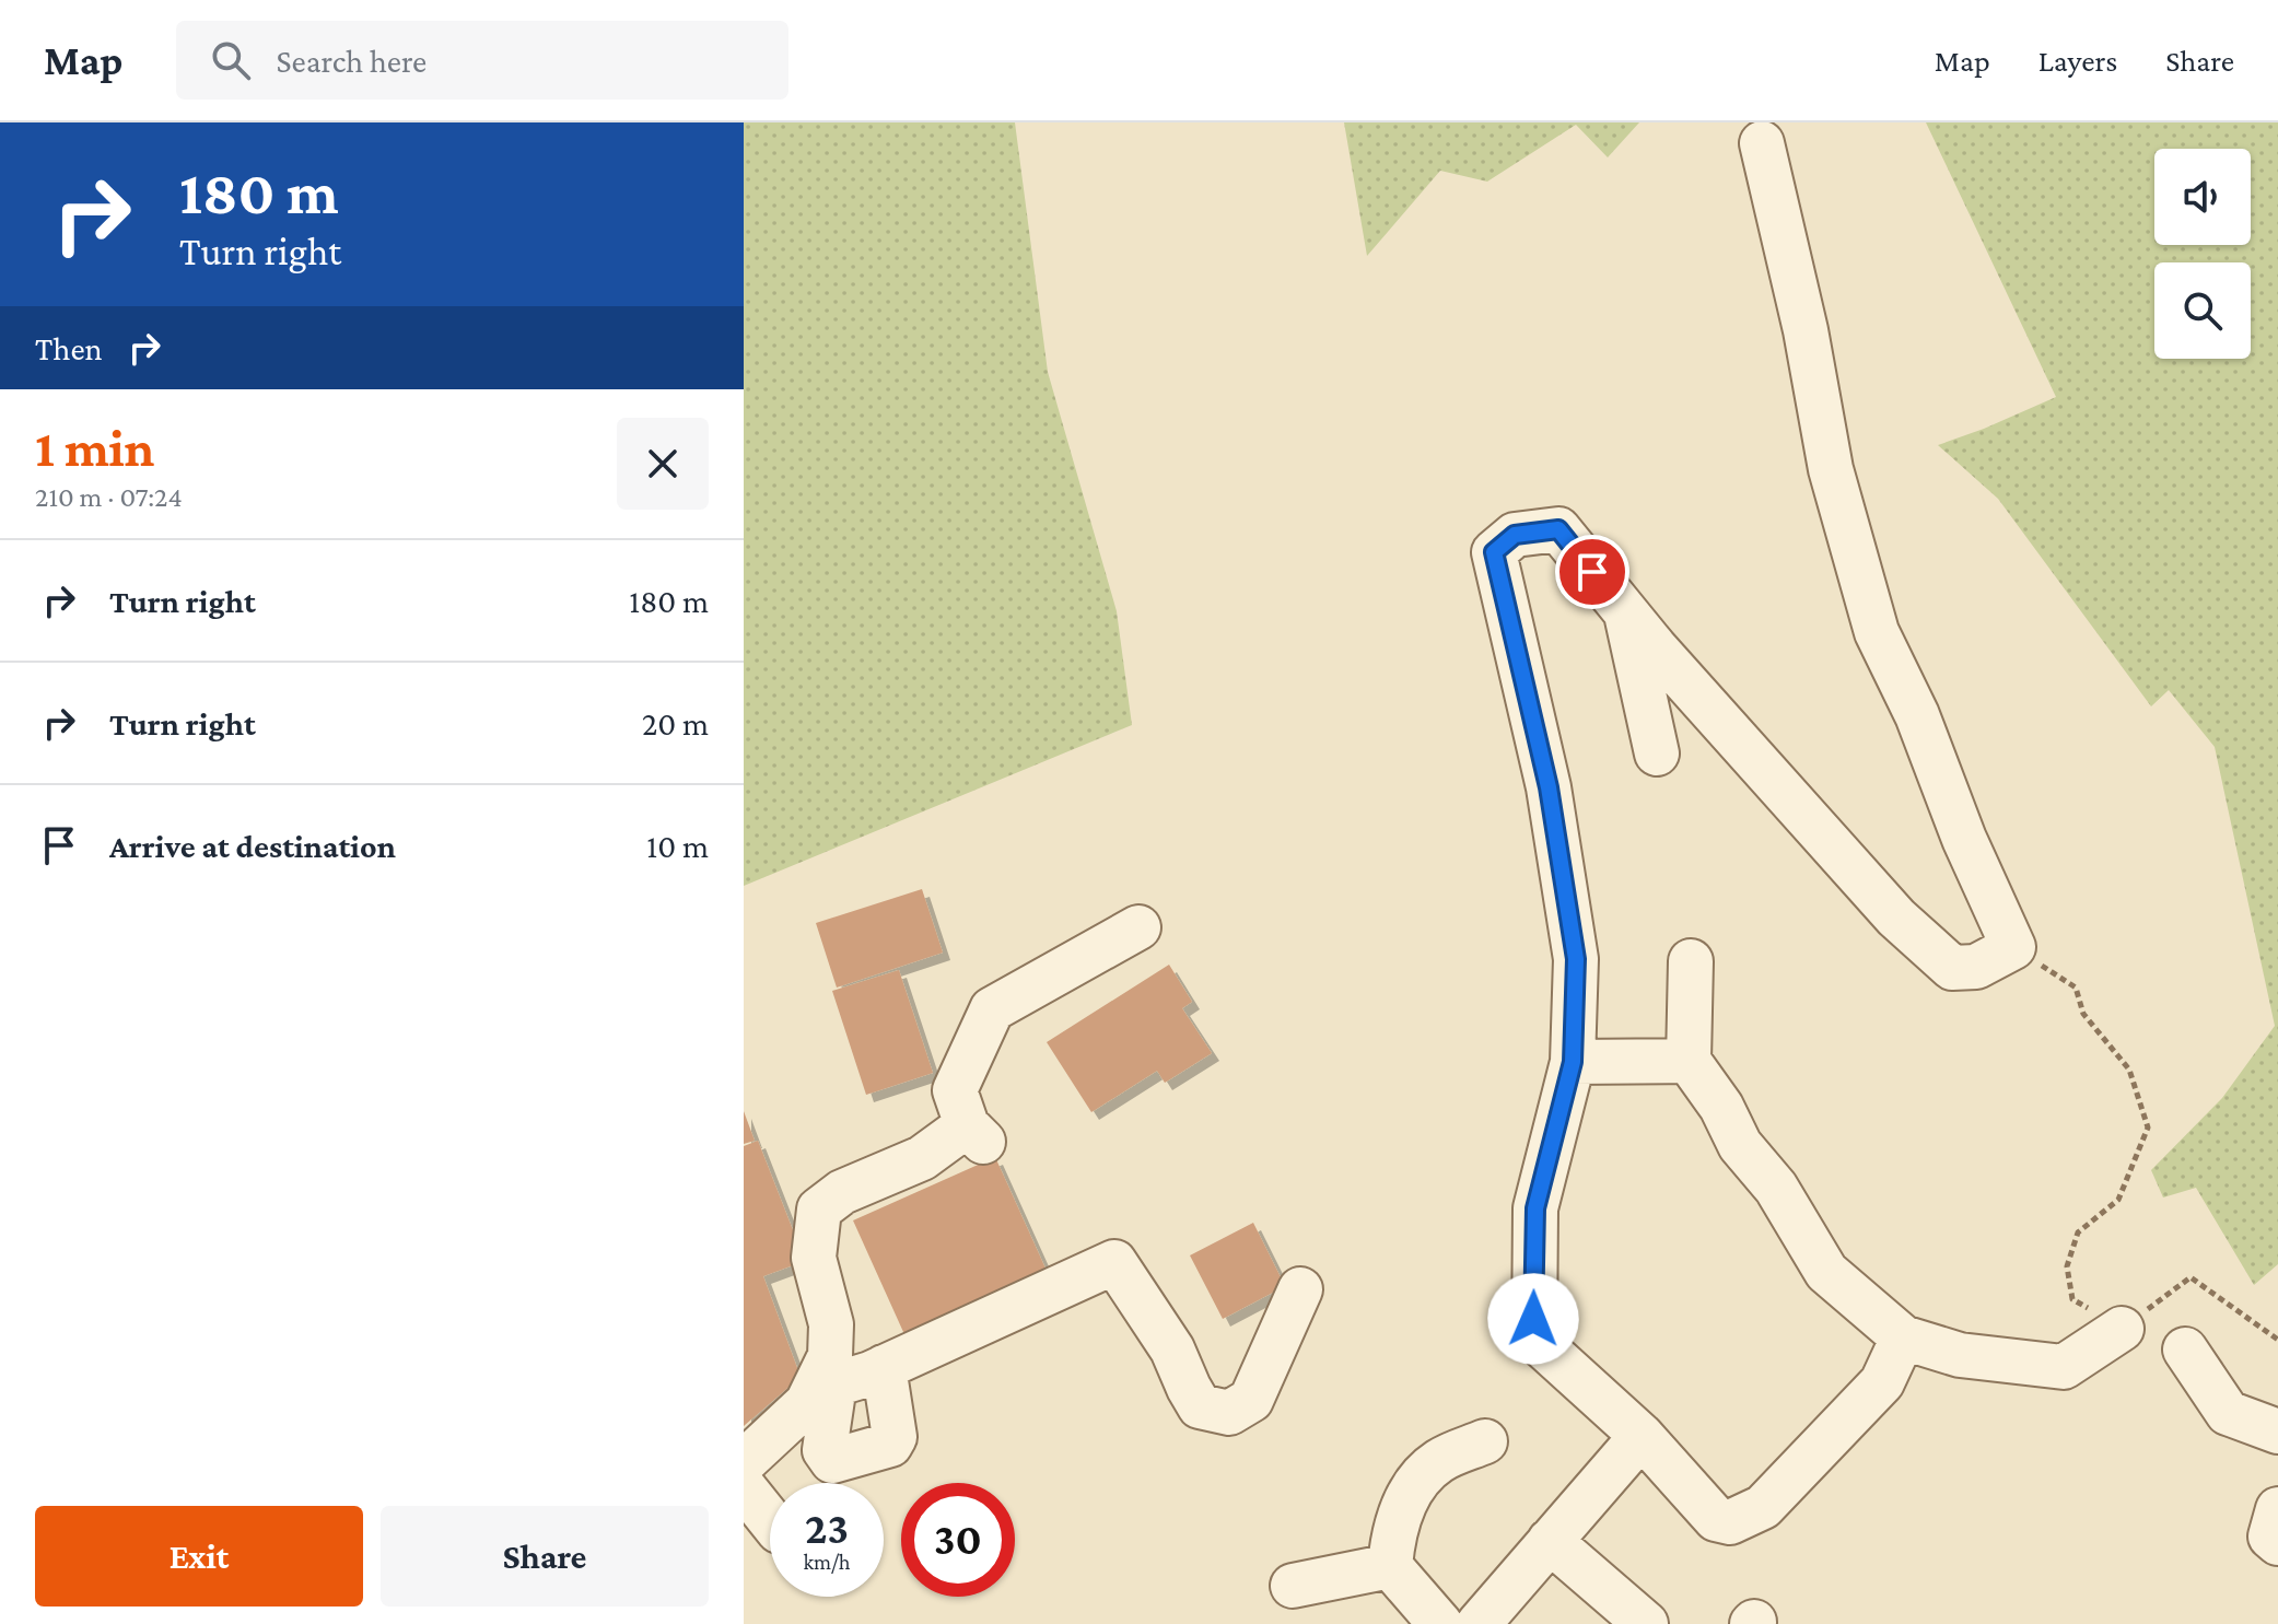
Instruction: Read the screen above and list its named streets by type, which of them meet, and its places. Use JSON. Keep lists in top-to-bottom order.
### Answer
{
  "page": {
    "header": "Map",
    "search": "Search here",
    "nav": ["Map", "Layers", "Share"],
    "turn": ["180 m", "Turn right"],
    "then": "Then",
    "heading": ["1 min", "210 m · 07:24"],
    "list": [
      {
        "name": "Turn right",
        "value": "180 m"
      },
      {
        "name": "Turn right",
        "value": "20 m"
      },
      {
        "name": "Arrive at destination",
        "value": "10 m"
      }
    ],
    "speed": "23 km/h",
    "limit": "30",
    "buttons": ["Exit", "Share"]
  }
}
